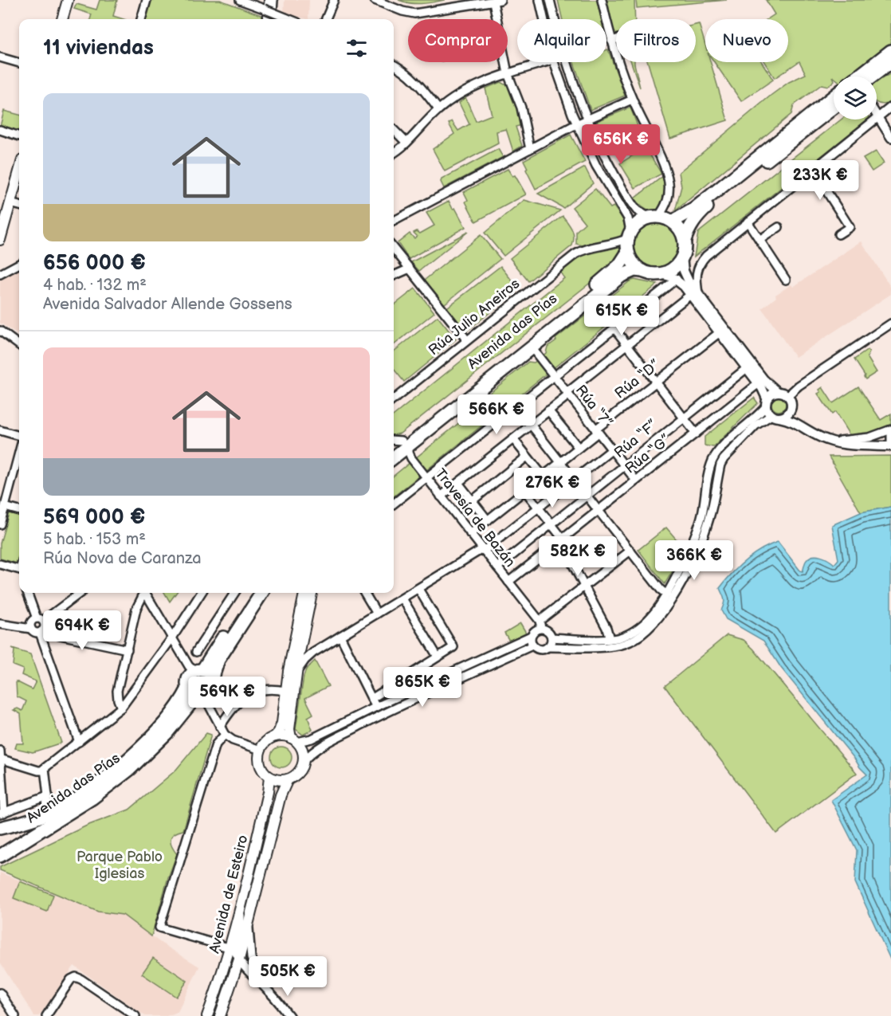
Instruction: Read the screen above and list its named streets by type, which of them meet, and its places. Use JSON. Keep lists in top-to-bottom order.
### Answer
{
  "streets": {
    "highway": ["Avenida das Pías"],
    "main road": ["Avenida de Esteiro"],
    "street": [
      "Rúa Julio Aneiros",
      "Rúa “D”",
      "Rúa “7”",
      "Rúa “F”",
      "Rúa “G”",
      "Travesía de Bazán"
    ]
  },
  "crossings": [
    ["Rúa Julio Aneiros", "Avenida das Pías"],
    ["Avenida das Pías", "Rúa “7”"],
    ["Avenida das Pías", "Travesía de Bazán"],
    ["Rúa “D”", "Rúa “7”"],
    ["Rúa “D”", "Travesía de Bazán"],
    ["Rúa “7”", "Rúa “F”"],
    ["Rúa “7”", "Rúa “G”"],
    ["Rúa “F”", "Travesía de Bazán"],
    ["Rúa “G”", "Travesía de Bazán"]
  ],
  "parks": ["Parque Pablo Iglesias"],
  "page": {
    "chip": [
      "Comprar",
      "Alquilar",
      "Filtros",
      "Nuevo"
    ],
    "heading": "11 viviendas",
    "list": [
      {
        "name": "656 000 €",
        "note": "4 hab. · 132 m² · Avenida Salvador Allende Gossens"
      },
      {
        "name": "569 000 €",
        "note": "5 hab. · 153 m² · Rúa Nova de Caranza"
      }
    ],
    "price": [
      "656K €",
      "233K €",
      "615K €",
      "566K €",
      "276K €",
      "582K €",
      "366K €",
      "694K €",
      "865K €",
      "569K €",
      "505K €"
    ]
  }
}
